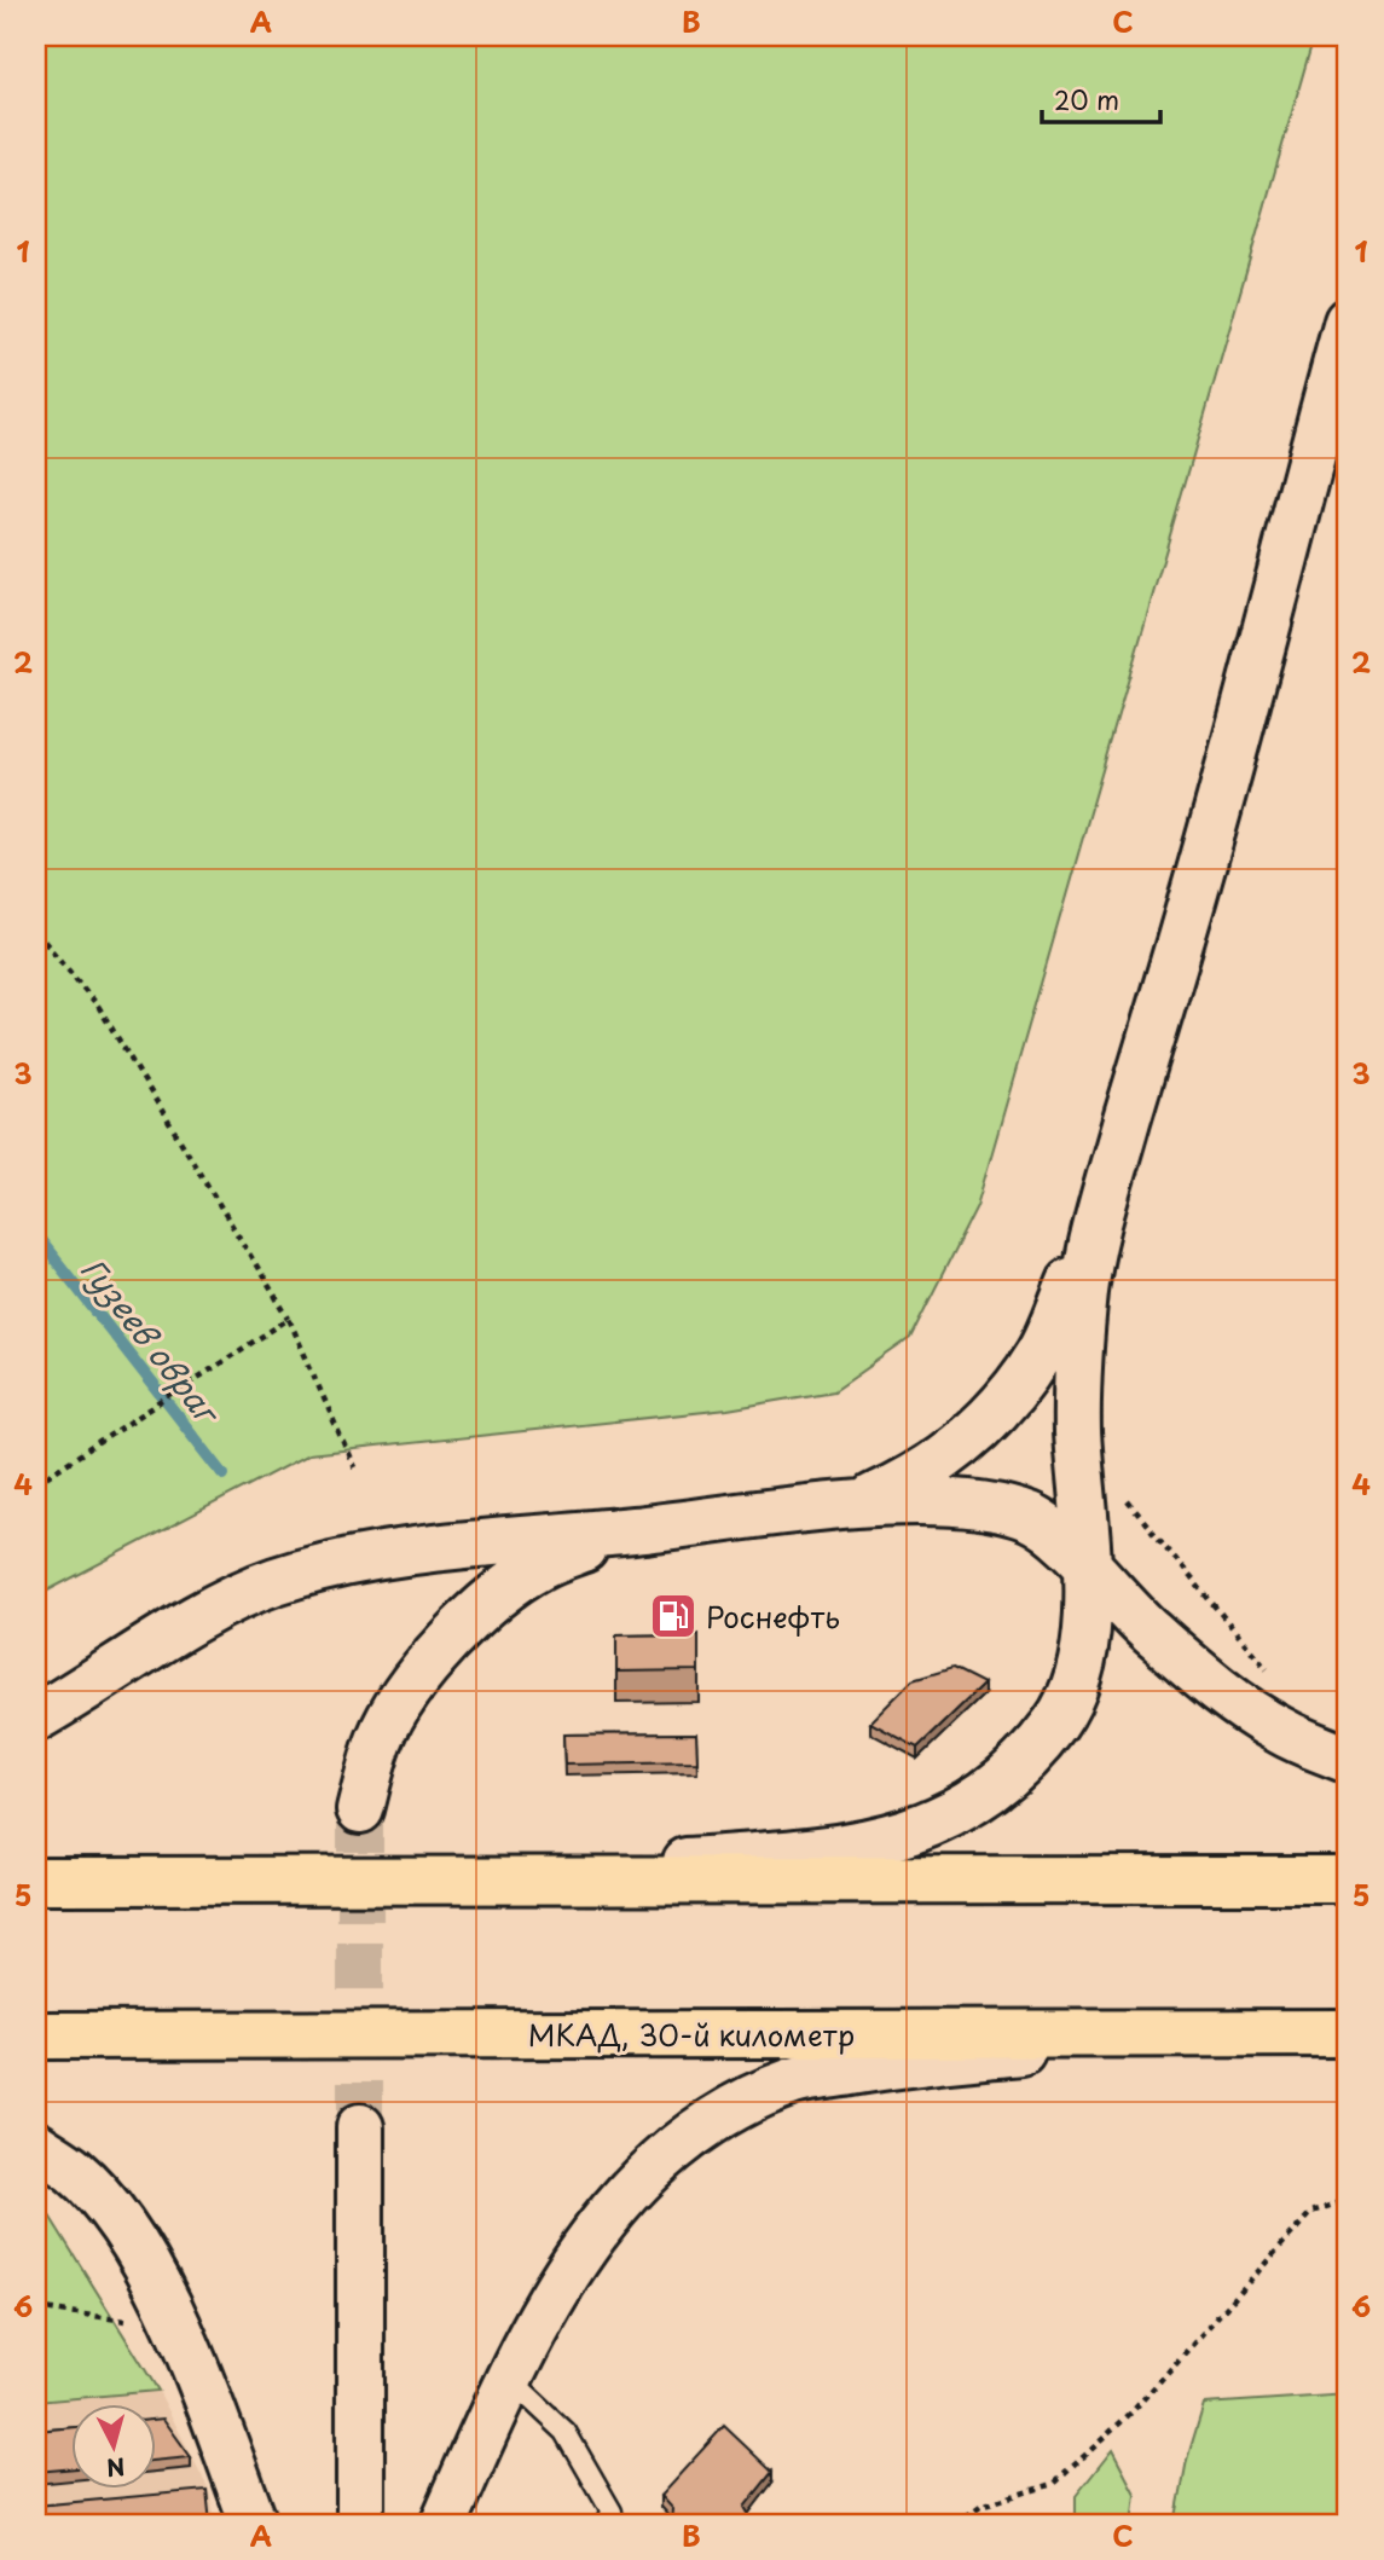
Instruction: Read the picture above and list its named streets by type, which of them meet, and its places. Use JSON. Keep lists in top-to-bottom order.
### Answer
{
  "streets": {
    "highway": ["МКАД, 30-й километр"]
  },
  "water": ["Гузеев овраг"],
  "places": {
    "fuel station": ["Роснефть"]
  },
  "scale_bar": "20 m",
  "north": "bottom",
  "grid": {
    "columns": ["A", "B", "C"],
    "rows": [
      "1",
      "2",
      "3",
      "4",
      "5",
      "6"
    ]
  }
}
